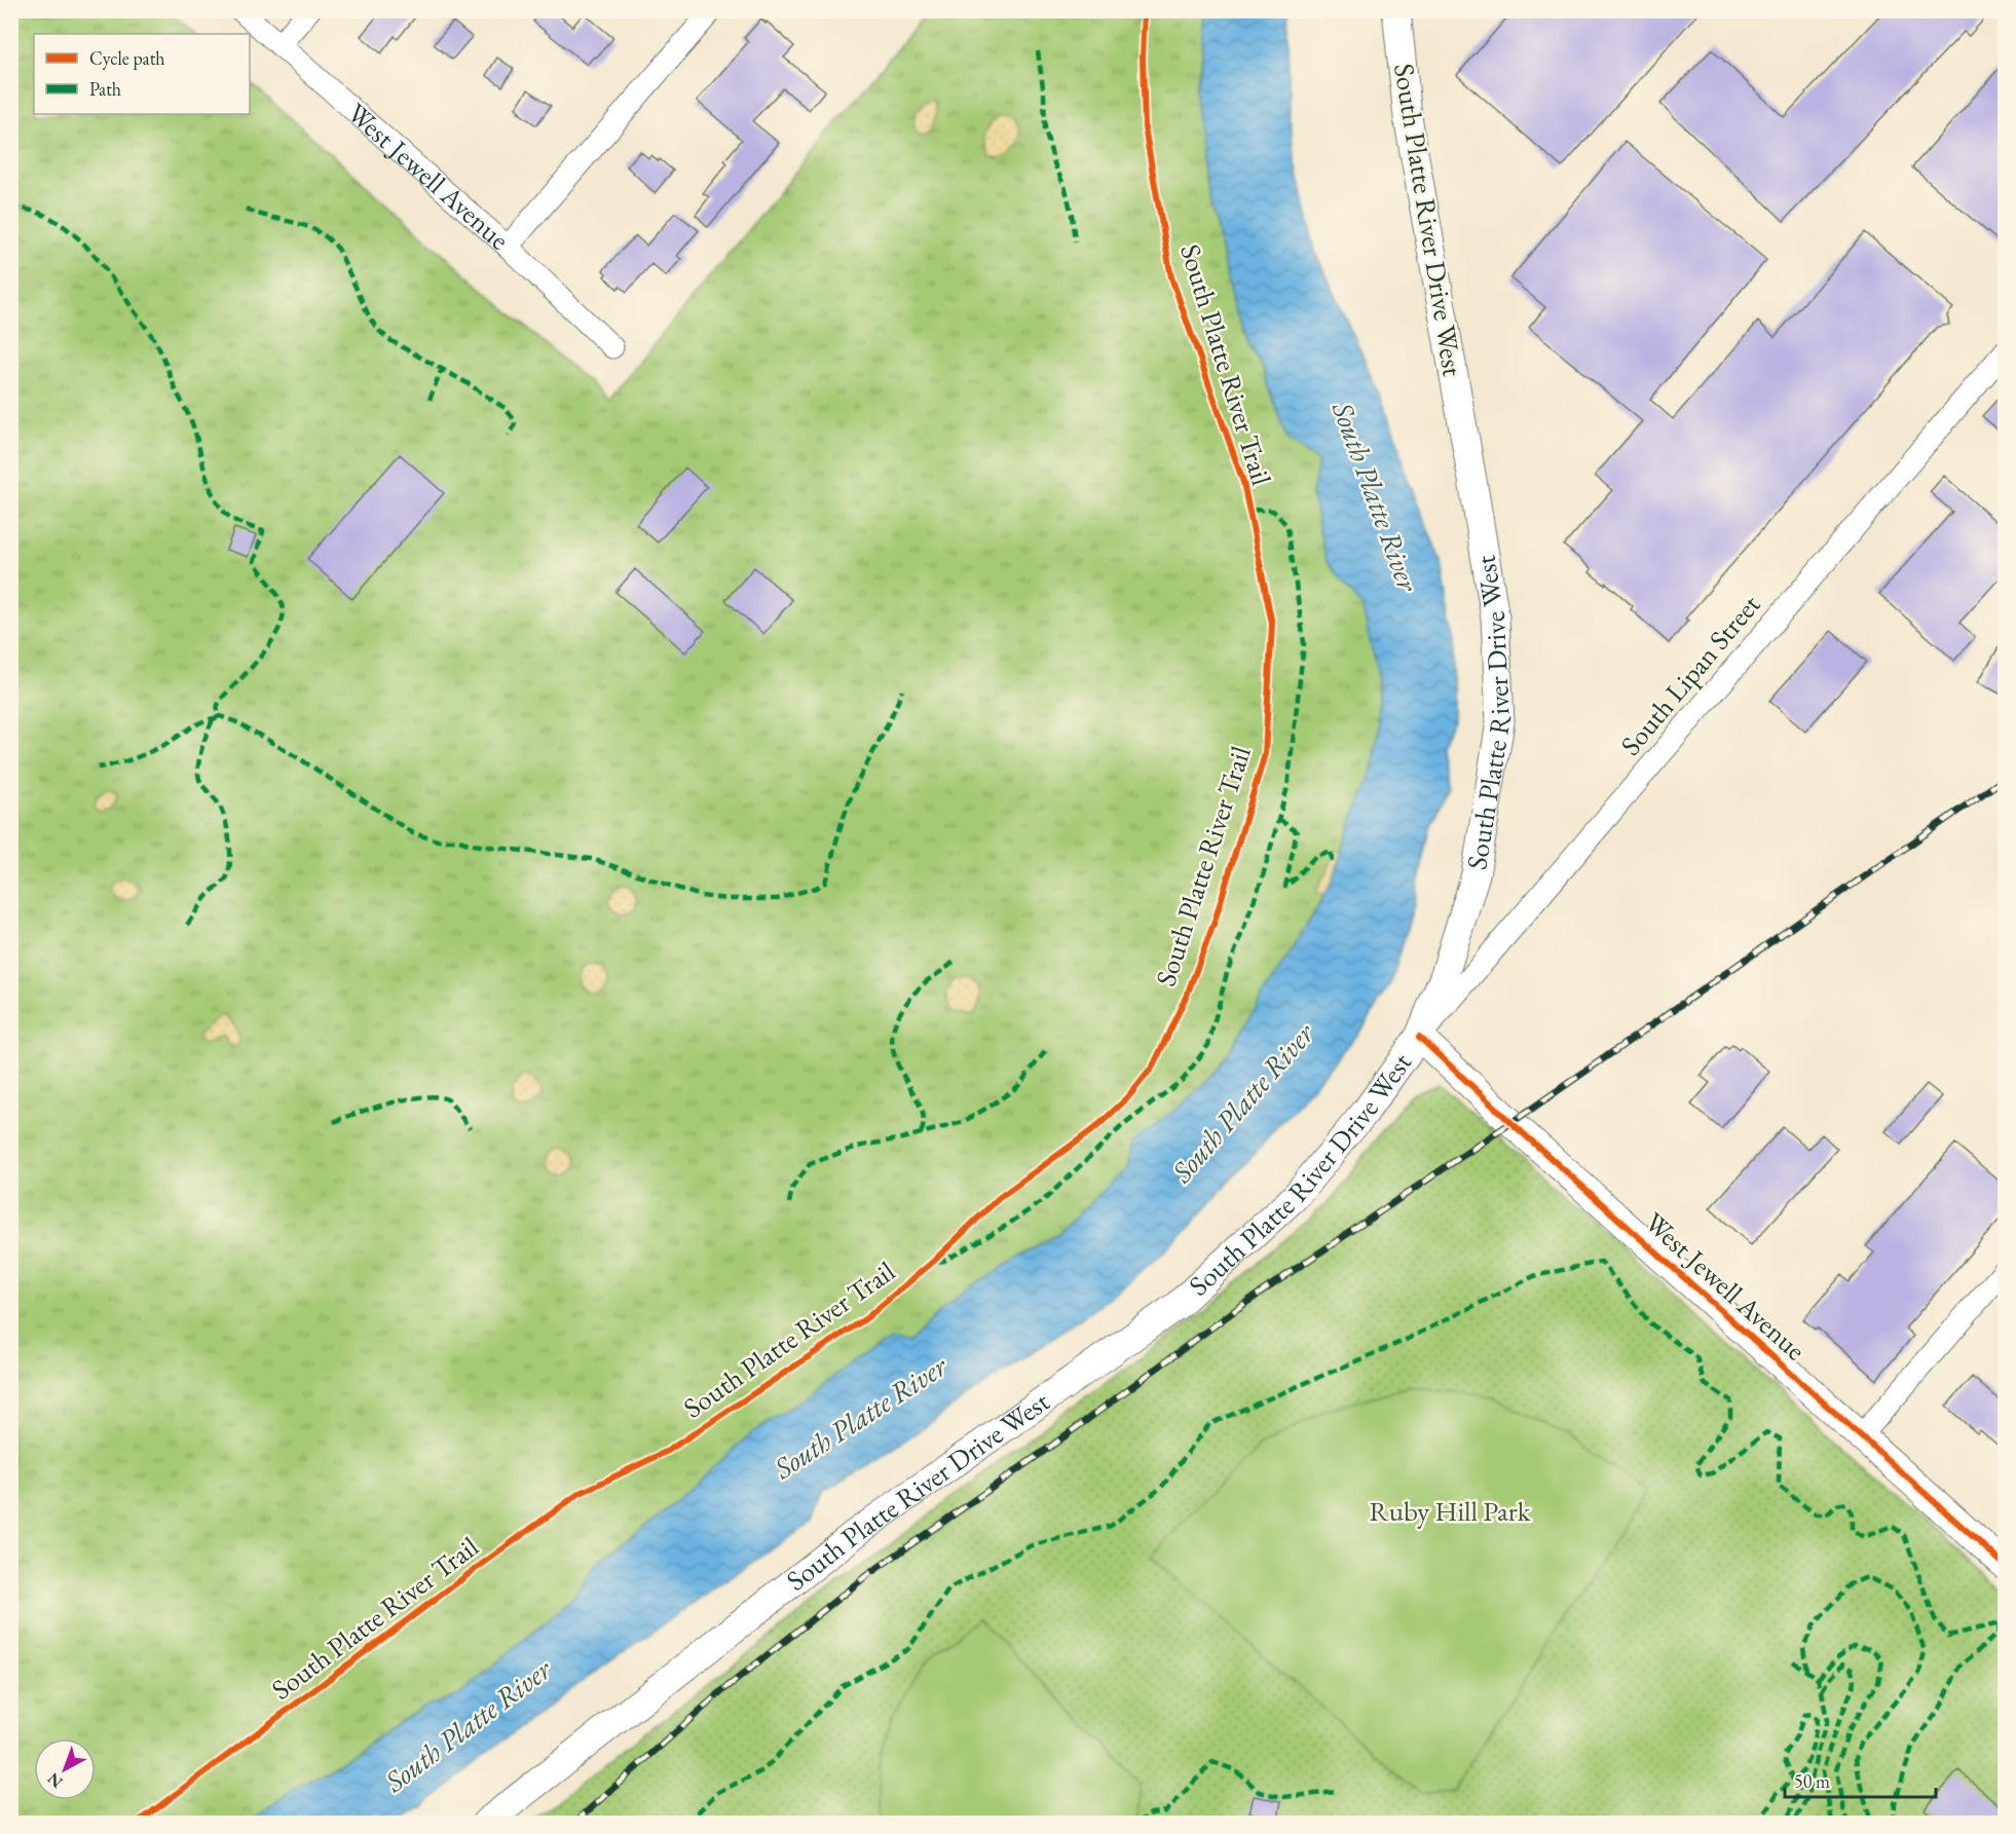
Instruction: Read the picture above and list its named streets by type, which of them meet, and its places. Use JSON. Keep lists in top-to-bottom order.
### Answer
{
  "streets": {
    "street": ["West Jewell Avenue", "South Platte River Drive West", "South Lipan Street"],
    "cycle path": ["South Platte River Trail"]
  },
  "crossings": [
    ["West Jewell Avenue", "South Platte River Drive West"],
    ["West Jewell Avenue", "South Lipan Street"],
    ["South Platte River Drive West", "South Lipan Street"]
  ],
  "water": ["South Platte River"],
  "parks": ["Ruby Hill Park"],
  "legend": ["Cycle path", "Path"],
  "scale_bar": "50 m",
  "north": "bottom left"
}
